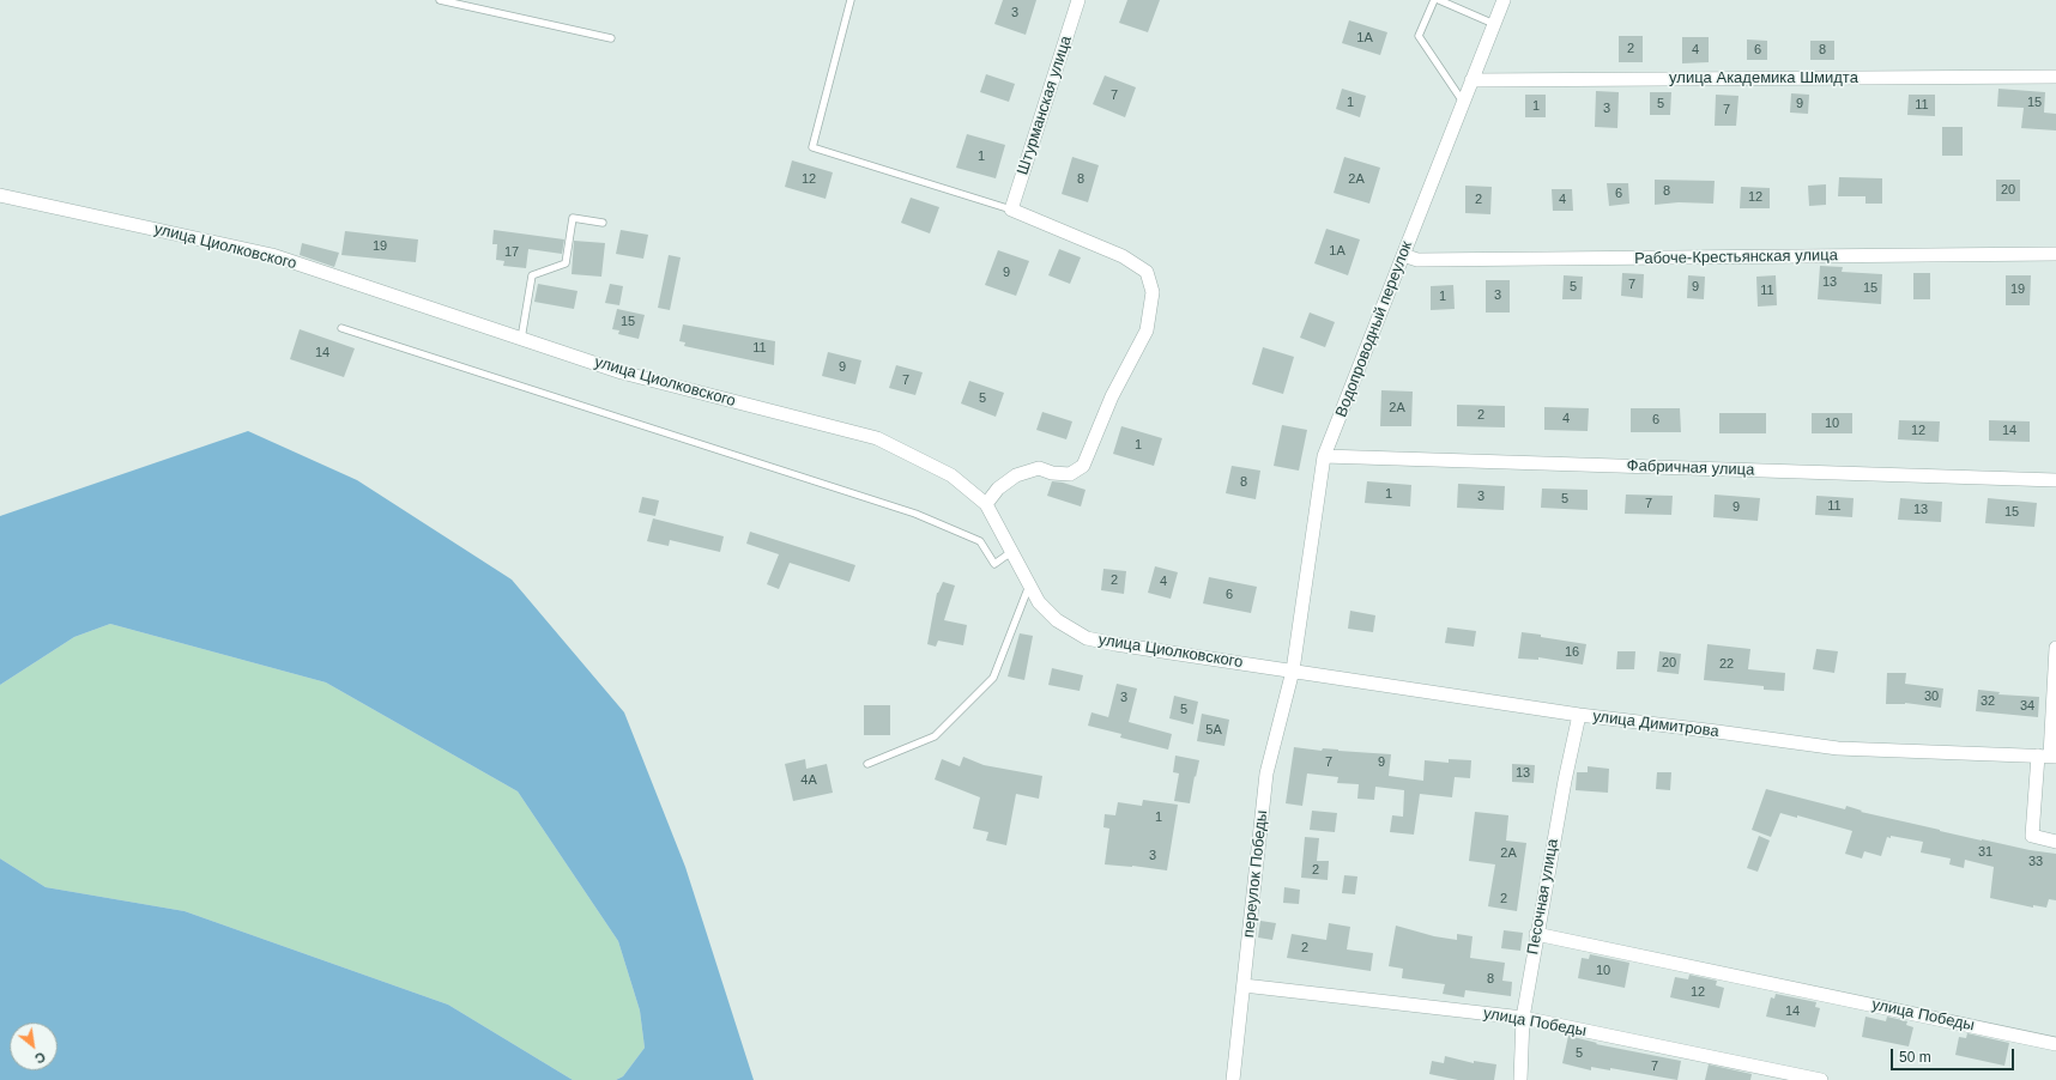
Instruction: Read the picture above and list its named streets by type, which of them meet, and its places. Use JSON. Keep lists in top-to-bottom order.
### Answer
{
  "streets": {
    "street": [
      "улица Академика Шмидта",
      "Штурманская улица",
      "улица Циолковского",
      "Рабоче-Крестьянская улица",
      "Водопроводный переулок",
      "Фабричная улица",
      "улица Димитрова",
      "переулок Победы",
      "Песочная улица",
      "улица Победы"
    ]
  },
  "crossings": [
    ["улица Академика Шмидта", "Водопроводный переулок"],
    ["улица Циолковского", "улица Димитрова"],
    ["Рабоче-Крестьянская улица", "Водопроводный переулок"],
    ["Водопроводный переулок", "Фабричная улица"],
    ["Водопроводный переулок", "улица Димитрова"],
    ["Водопроводный переулок", "переулок Победы"],
    ["улица Димитрова", "переулок Победы"],
    ["улица Димитрова", "Песочная улица"],
    ["переулок Победы", "улица Победы"],
    ["Песочная улица", "улица Победы"]
  ],
  "house_numbers": [
    "3",
    "1А",
    "2",
    "4",
    "6",
    "8",
    "7",
    "1",
    "15",
    "5",
    "9",
    "11",
    "1",
    "3",
    "7",
    "1",
    "12",
    "8",
    "2А",
    "20",
    "8",
    "6",
    "12",
    "2",
    "4",
    "19",
    "1А",
    "17",
    "9",
    "13",
    "7",
    "5",
    "9",
    "15",
    "19",
    "11",
    "3",
    "1",
    "15",
    "11",
    "14",
    "9",
    "7",
    "5",
    "2А",
    "2",
    "4",
    "6",
    "10",
    "12",
    "14",
    "1",
    "8",
    "1",
    "3",
    "5",
    "7",
    "11",
    "9",
    "13",
    "15",
    "2",
    "4",
    "6",
    "16",
    "20",
    "22",
    "30",
    "3",
    "32",
    "34",
    "5",
    "5А",
    "7",
    "9",
    "13",
    "4А",
    "1",
    "31",
    "2А",
    "3",
    "33",
    "2",
    "2",
    "2",
    "10",
    "8",
    "12",
    "14",
    "5",
    "7"
  ],
  "scale_bar": "50 m",
  "north": "bottom right"
}
